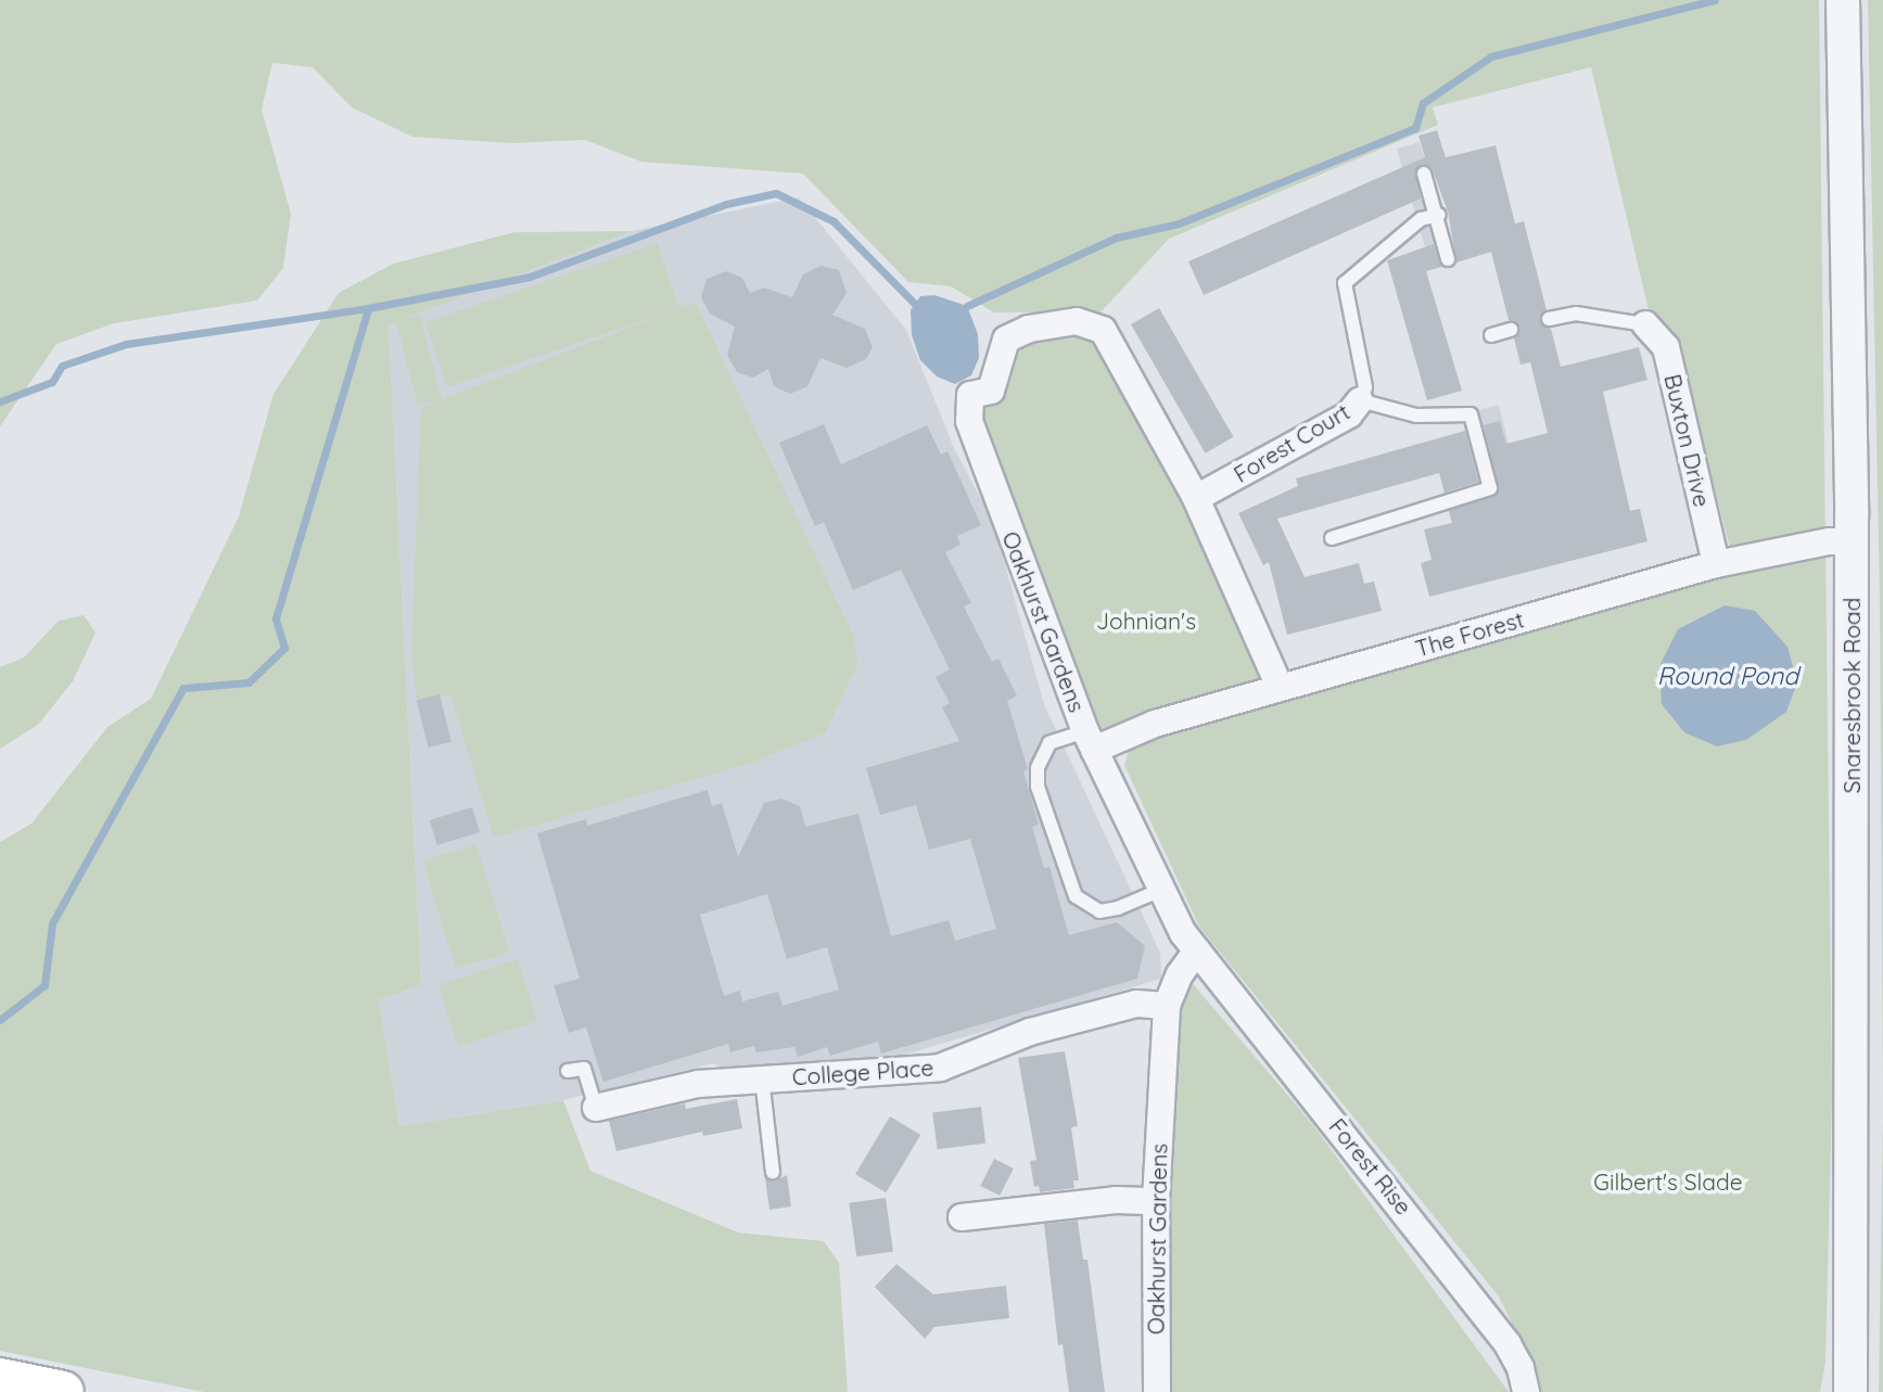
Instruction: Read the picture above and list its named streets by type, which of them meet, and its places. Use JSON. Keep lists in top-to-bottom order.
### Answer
{
  "streets": {
    "street": [
      "Buxton Drive",
      "Forest Court",
      "Oakhurst Gardens",
      "The Forest",
      "Snaresbrook Road",
      "College Place",
      "Forest Rise"
    ]
  },
  "crossings": [
    ["Buxton Drive", "The Forest"],
    ["Forest Court", "Oakhurst Gardens"],
    ["Oakhurst Gardens", "The Forest"],
    ["Oakhurst Gardens", "College Place"],
    ["Oakhurst Gardens", "Forest Rise"],
    ["The Forest", "Snaresbrook Road"]
  ],
  "water": ["Round Pond"],
  "parks": ["Johnian's", "Gilbert's Slade"]
}
